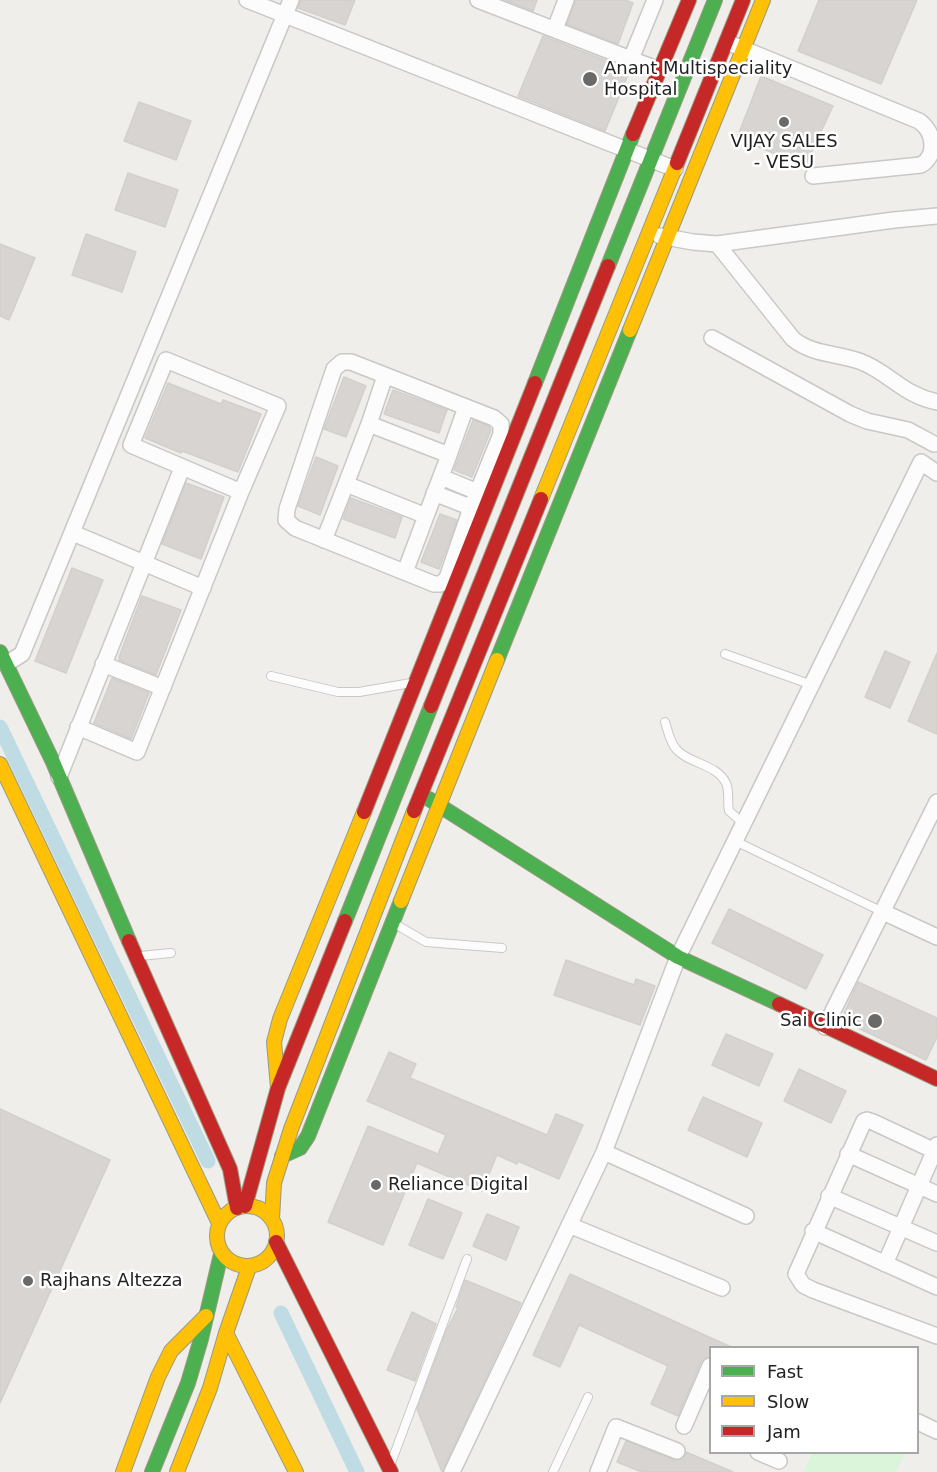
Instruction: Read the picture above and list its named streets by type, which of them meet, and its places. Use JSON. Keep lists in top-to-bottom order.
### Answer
{
  "places": [
    "Anant Multispeciality Hospital",
    "VIJAY SALES - VESU",
    "Sai Clinic",
    "Reliance Digital",
    "Rajhans Altezza"
  ],
  "legend": ["Fast", "Slow", "Jam"]
}
